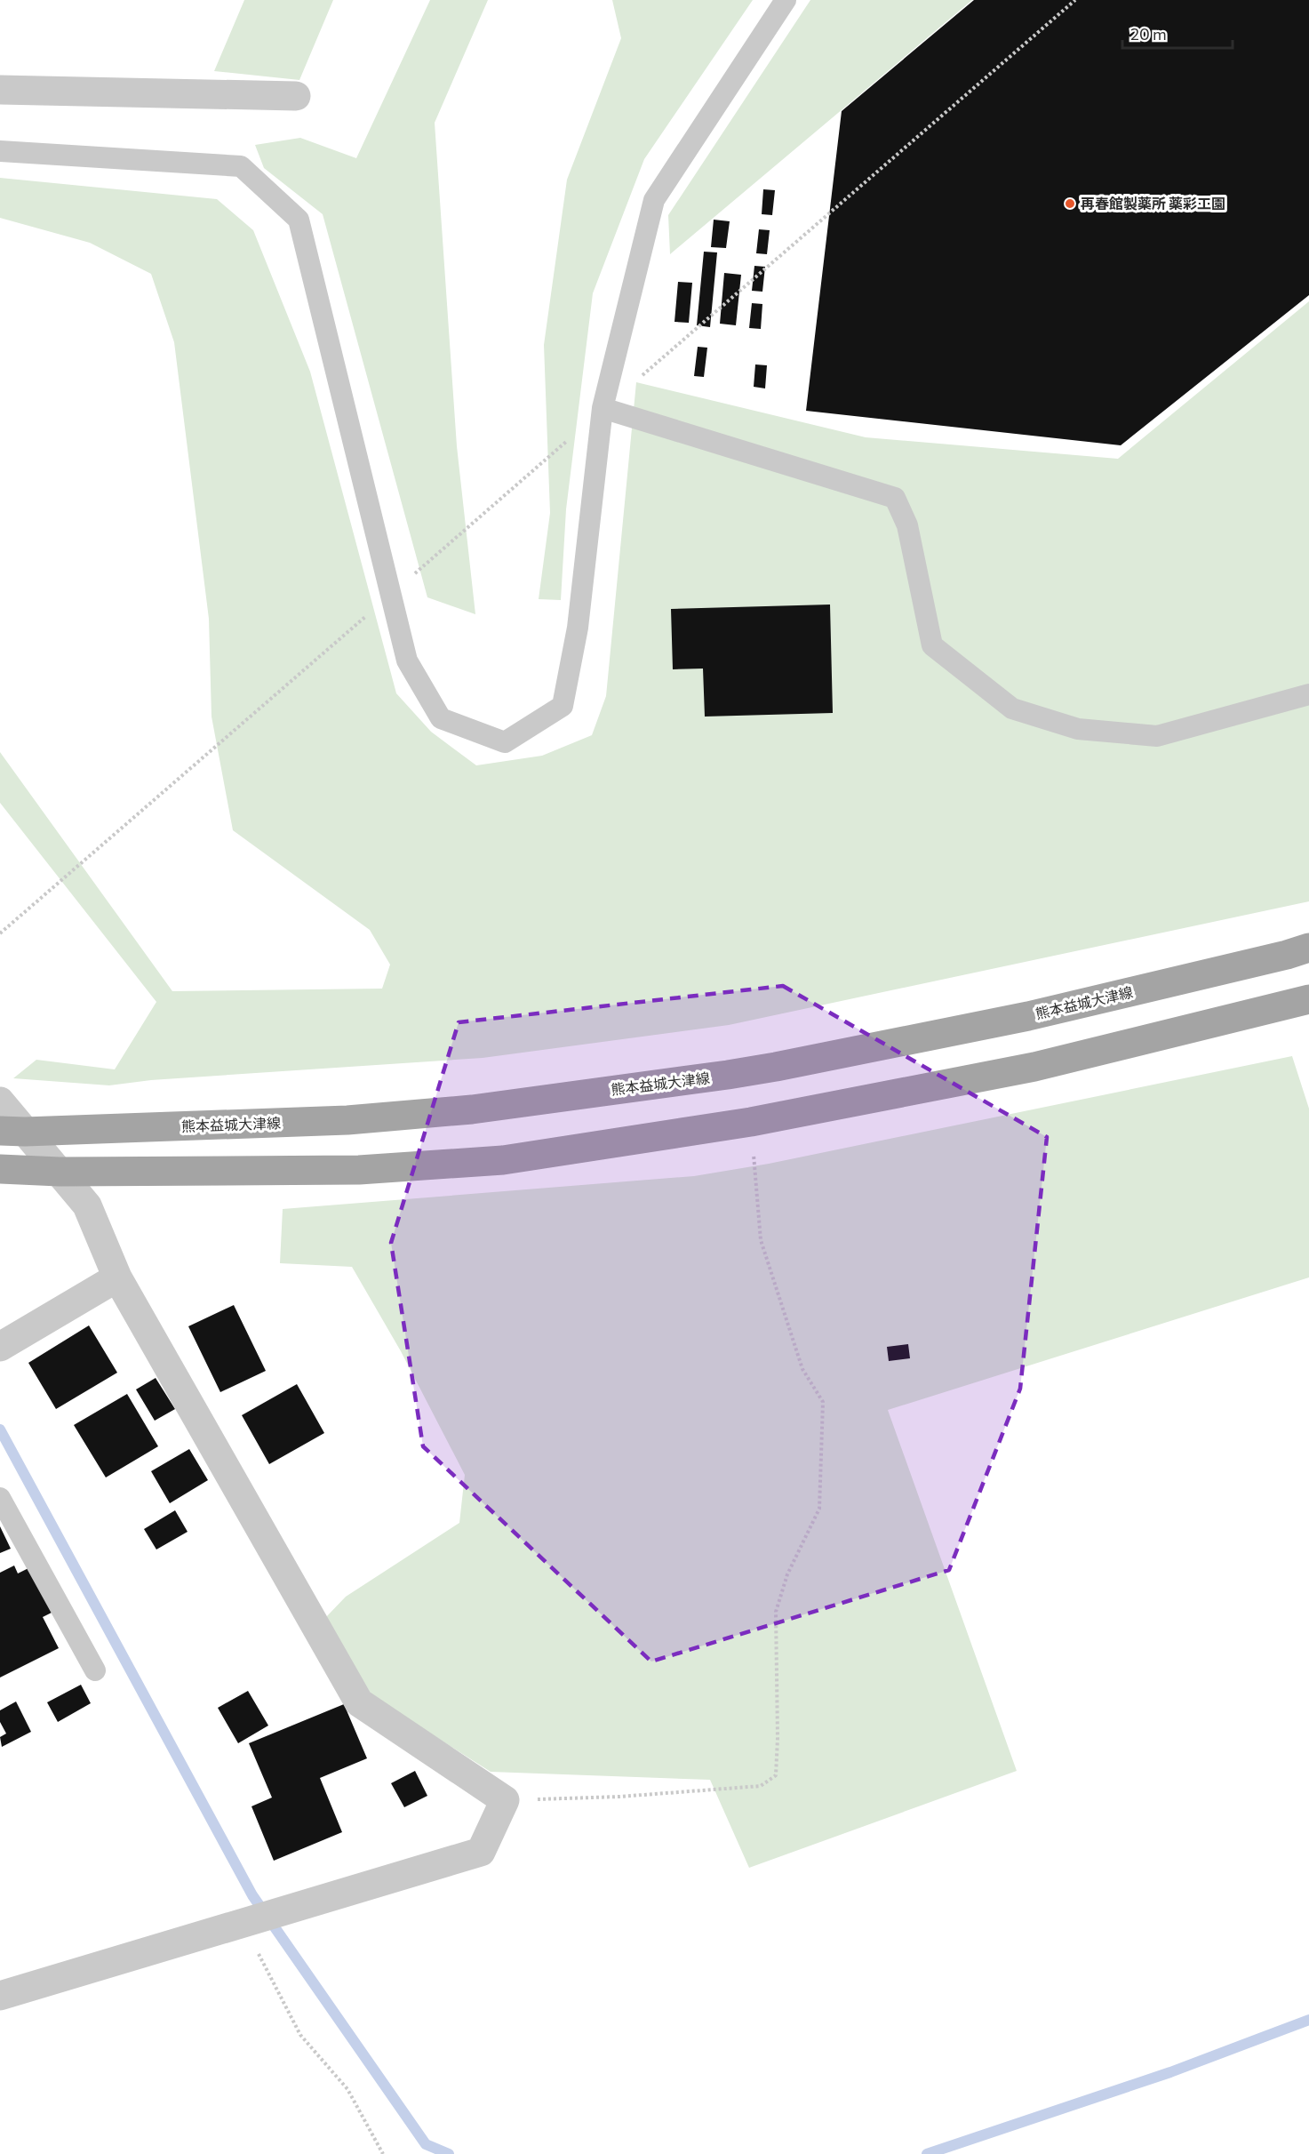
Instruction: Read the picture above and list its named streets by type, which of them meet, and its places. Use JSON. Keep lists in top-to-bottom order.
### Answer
{
  "streets": {
    "main road": ["熊本益城大津線"]
  },
  "places": ["再春館製薬所 薬彩工園"],
  "scale_bar": "20 m"
}
